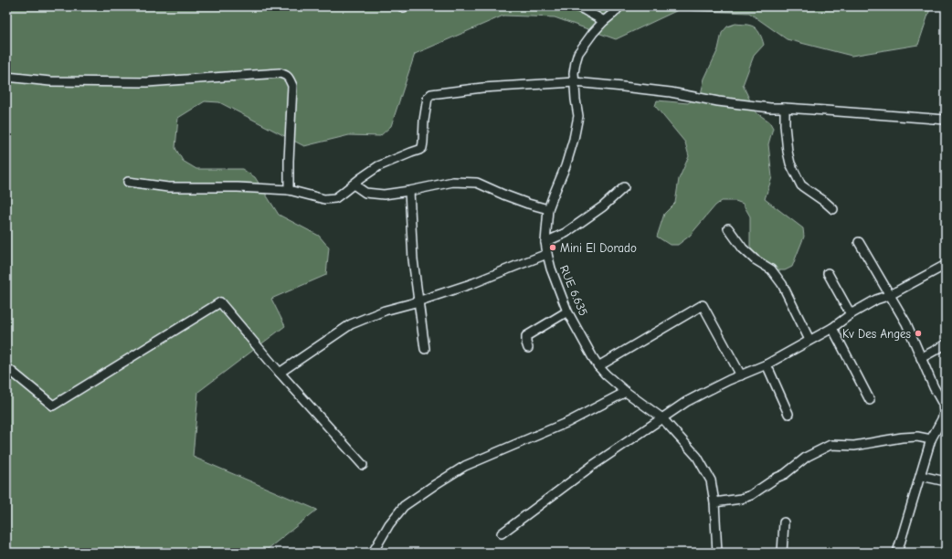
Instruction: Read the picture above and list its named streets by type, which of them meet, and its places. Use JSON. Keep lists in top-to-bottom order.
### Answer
{
  "streets": {
    "street": ["RUE 6.635"]
  },
  "places": ["Mini El Dorado", "Kv Des Anges"]
}
